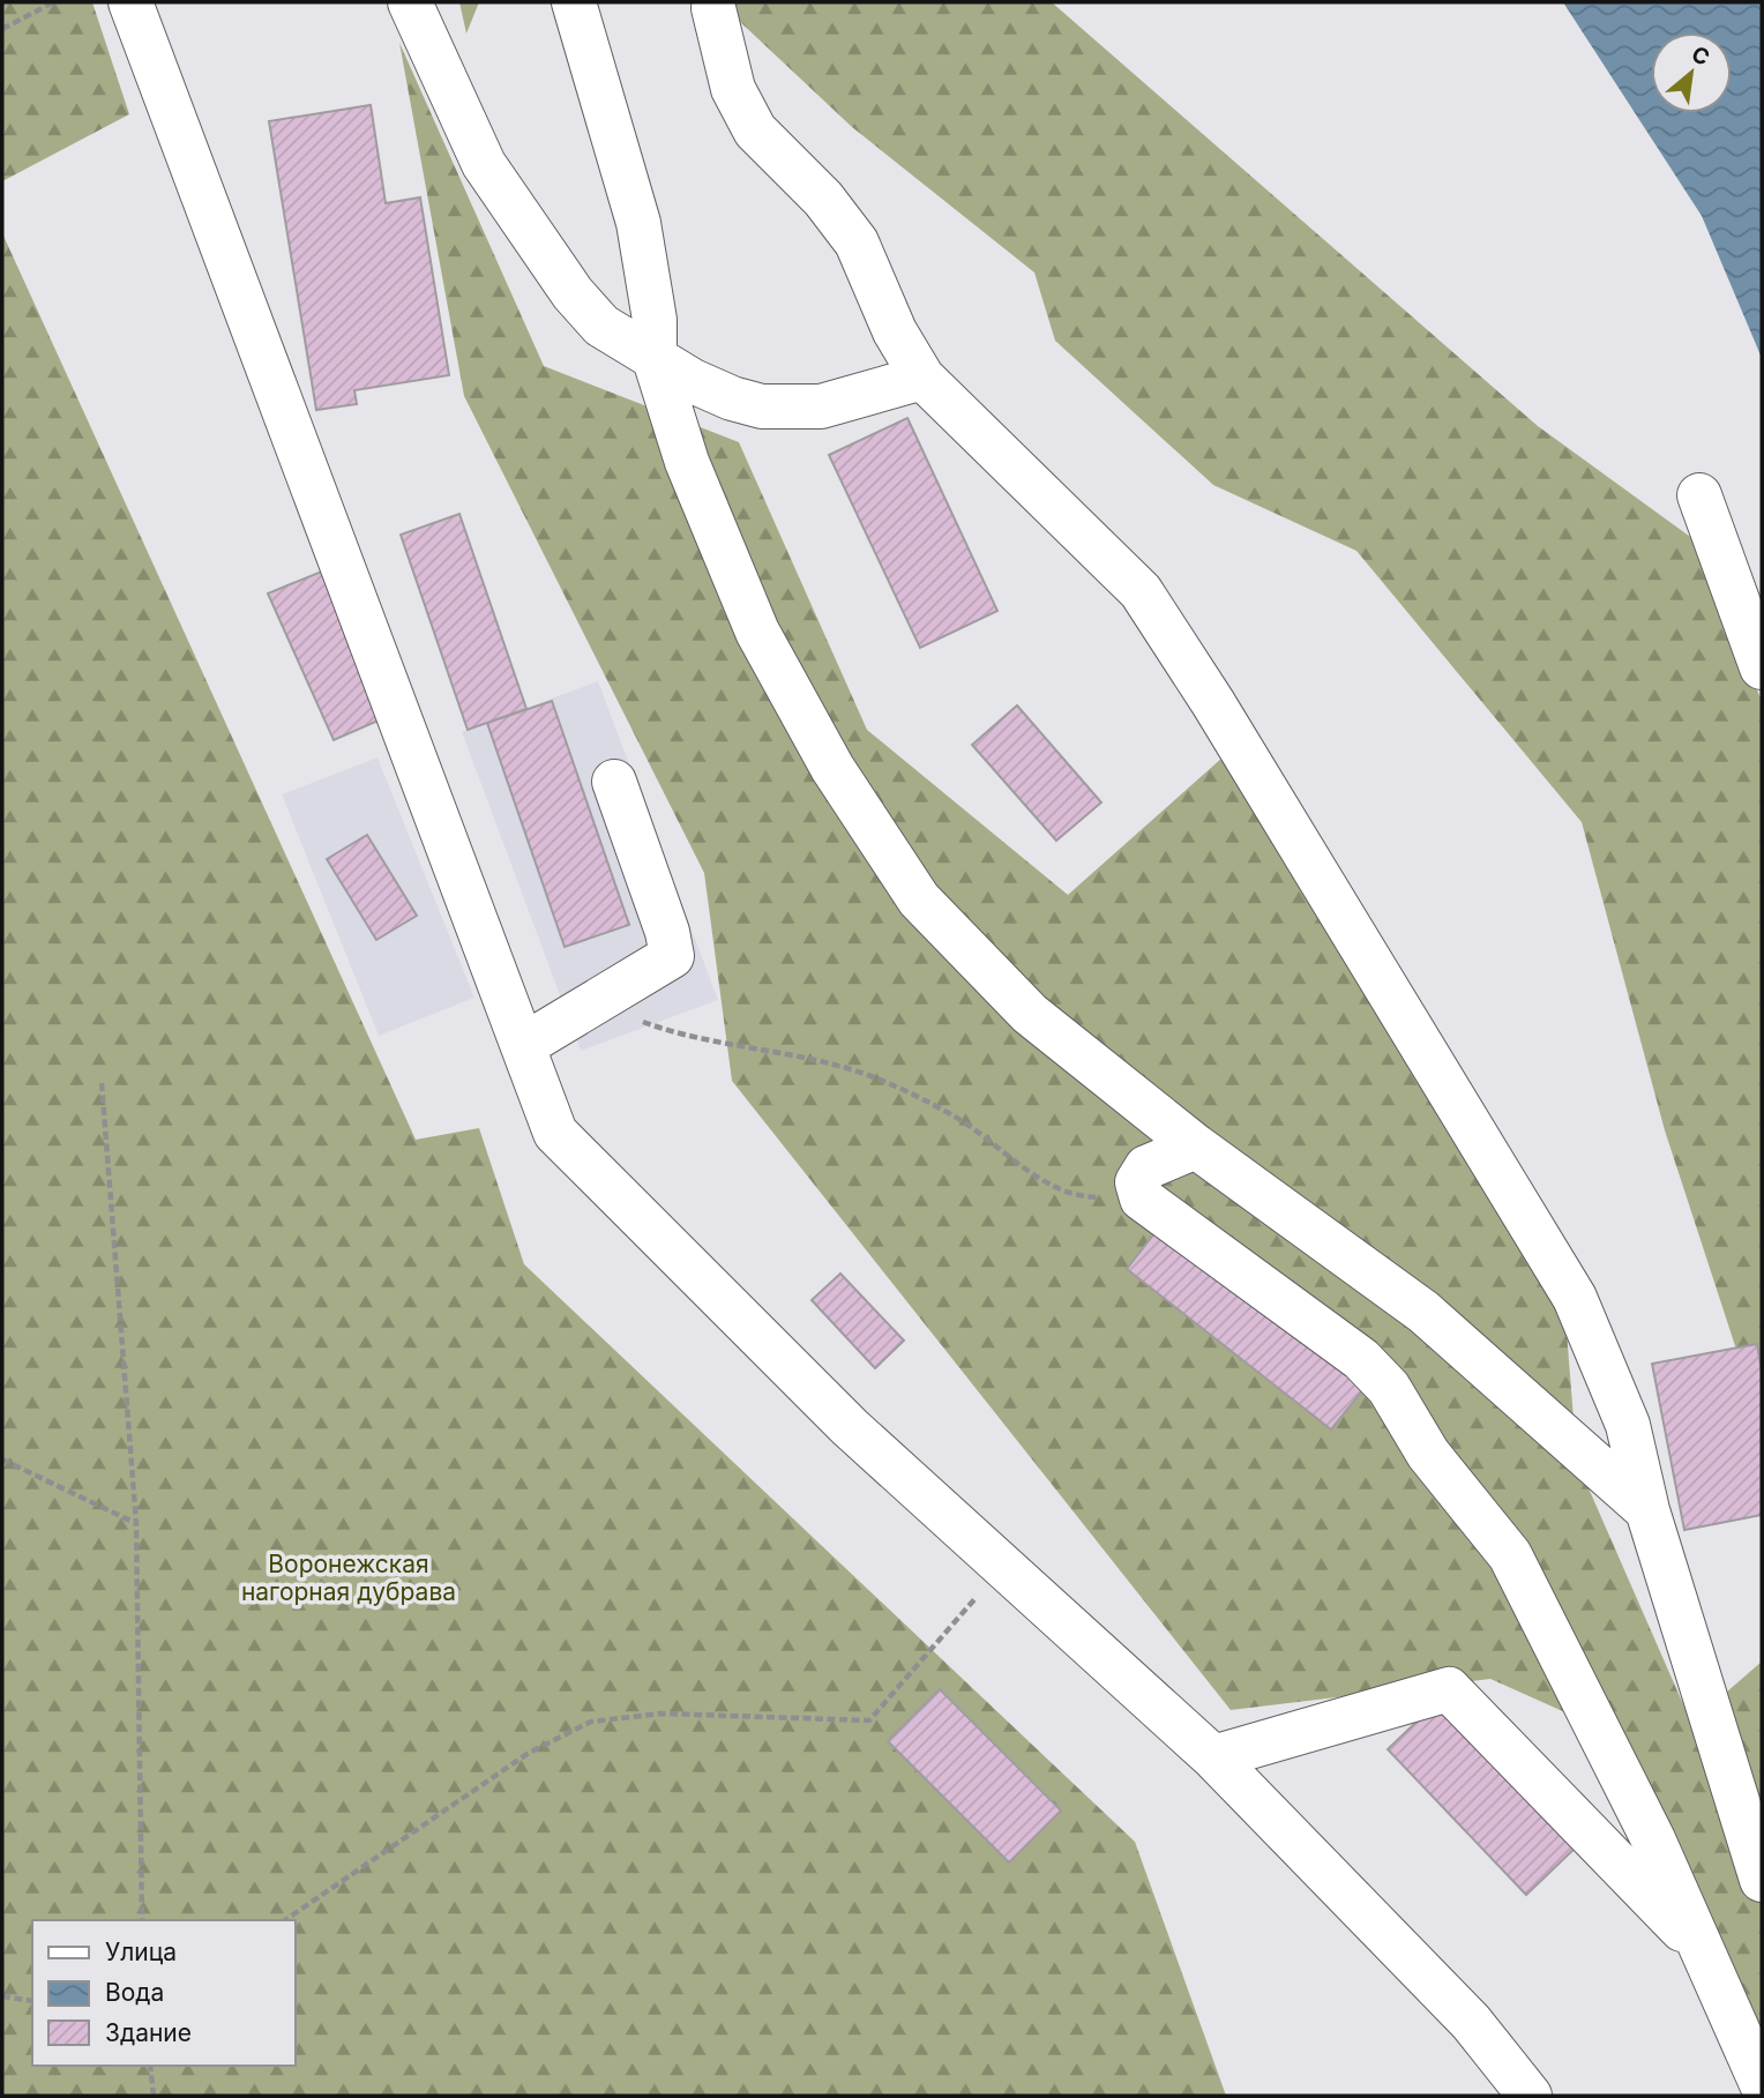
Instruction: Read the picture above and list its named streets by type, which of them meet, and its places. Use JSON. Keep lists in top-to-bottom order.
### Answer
{
  "parks": ["Воронежская нагорная дубрава"],
  "legend": ["Улица", "Вода", "Здание"],
  "north": "top right"
}
